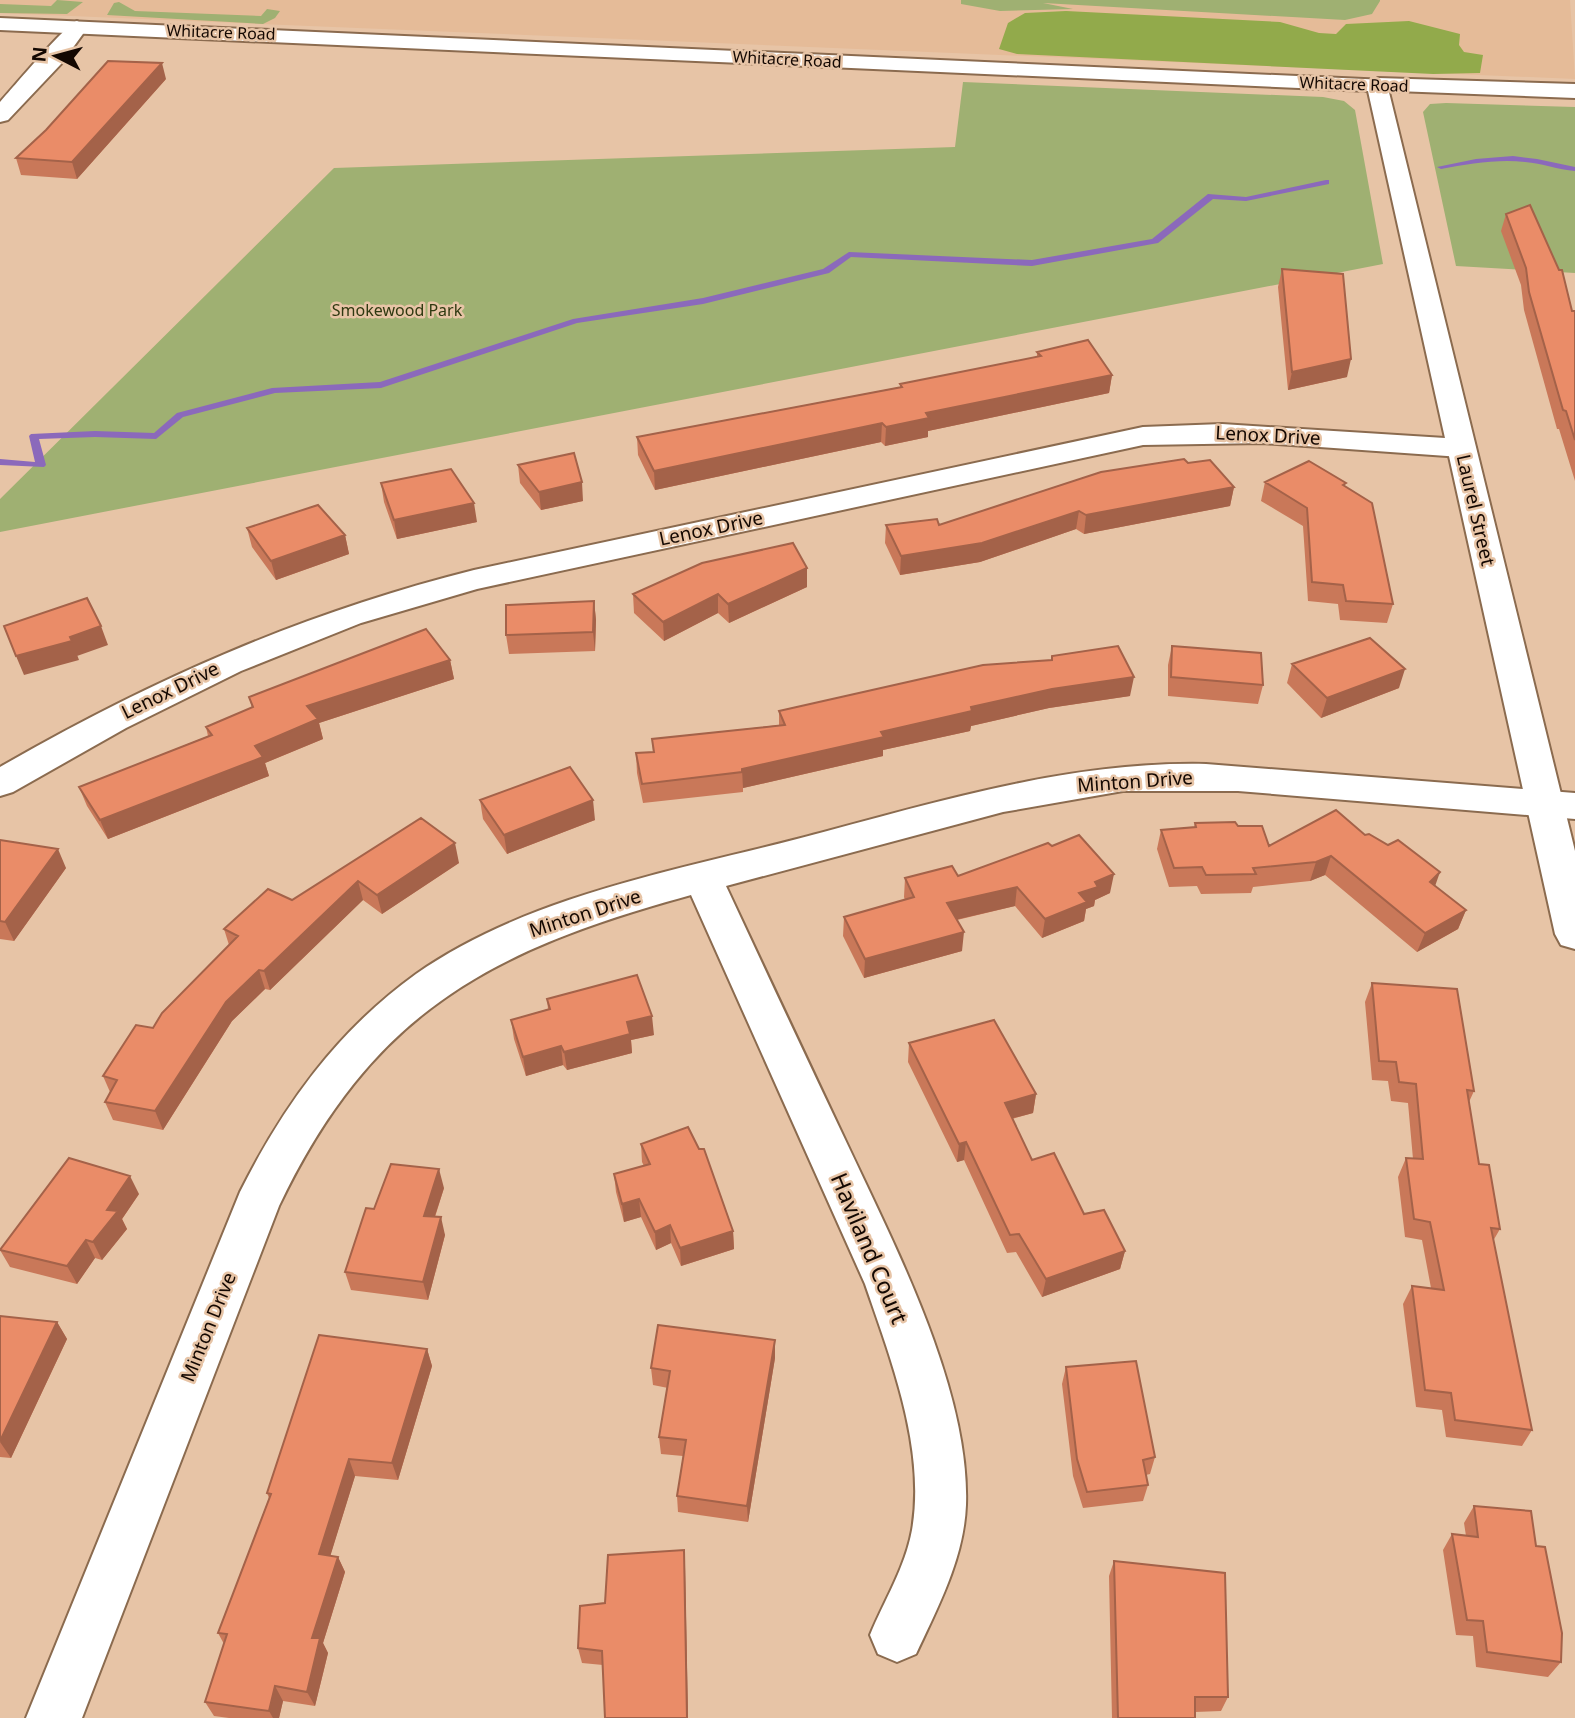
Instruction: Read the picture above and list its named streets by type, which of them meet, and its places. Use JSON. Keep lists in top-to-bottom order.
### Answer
{
  "streets": {
    "street": [
      "Whitacre Road",
      "Lenox Drive",
      "Laurel Street",
      "Minton Drive",
      "Haviland Court"
    ]
  },
  "crossings": [
    ["Whitacre Road", "Laurel Street"],
    ["Lenox Drive", "Laurel Street"],
    ["Laurel Street", "Minton Drive"],
    ["Minton Drive", "Haviland Court"]
  ],
  "parks": ["Smokewood Park"],
  "north": "left"
}
